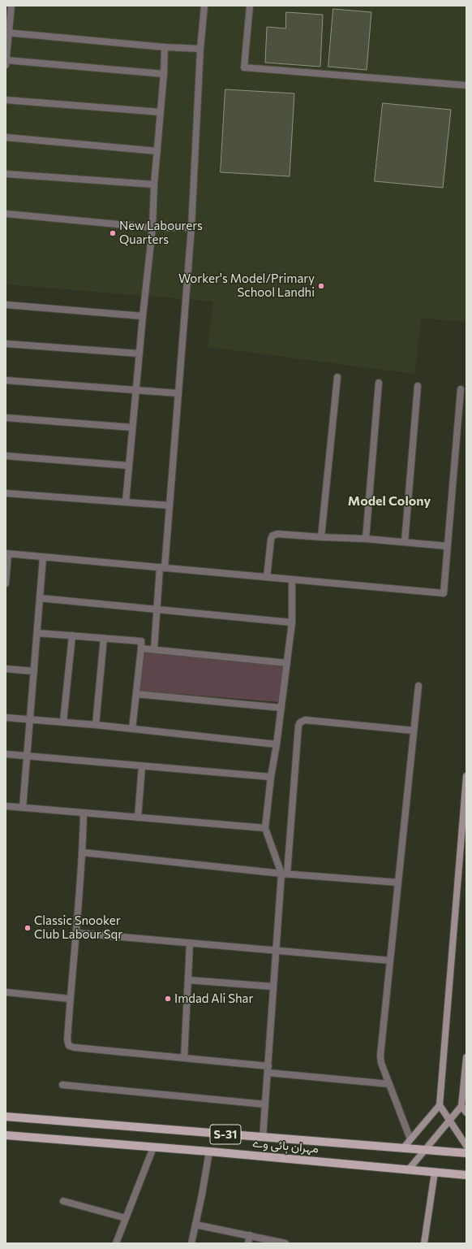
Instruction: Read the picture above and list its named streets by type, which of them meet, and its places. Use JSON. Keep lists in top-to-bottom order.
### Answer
{
  "streets": {
    "main road": ["S-31", "مہران ہائی وے"]
  },
  "districts": ["Model Colony"],
  "places": [
    "New Labourers Quarters",
    "Worker's Model/Primary School Landhi",
    "Classic Snooker Club Labour Sqr",
    "Imdad Ali Shar"
  ]
}
